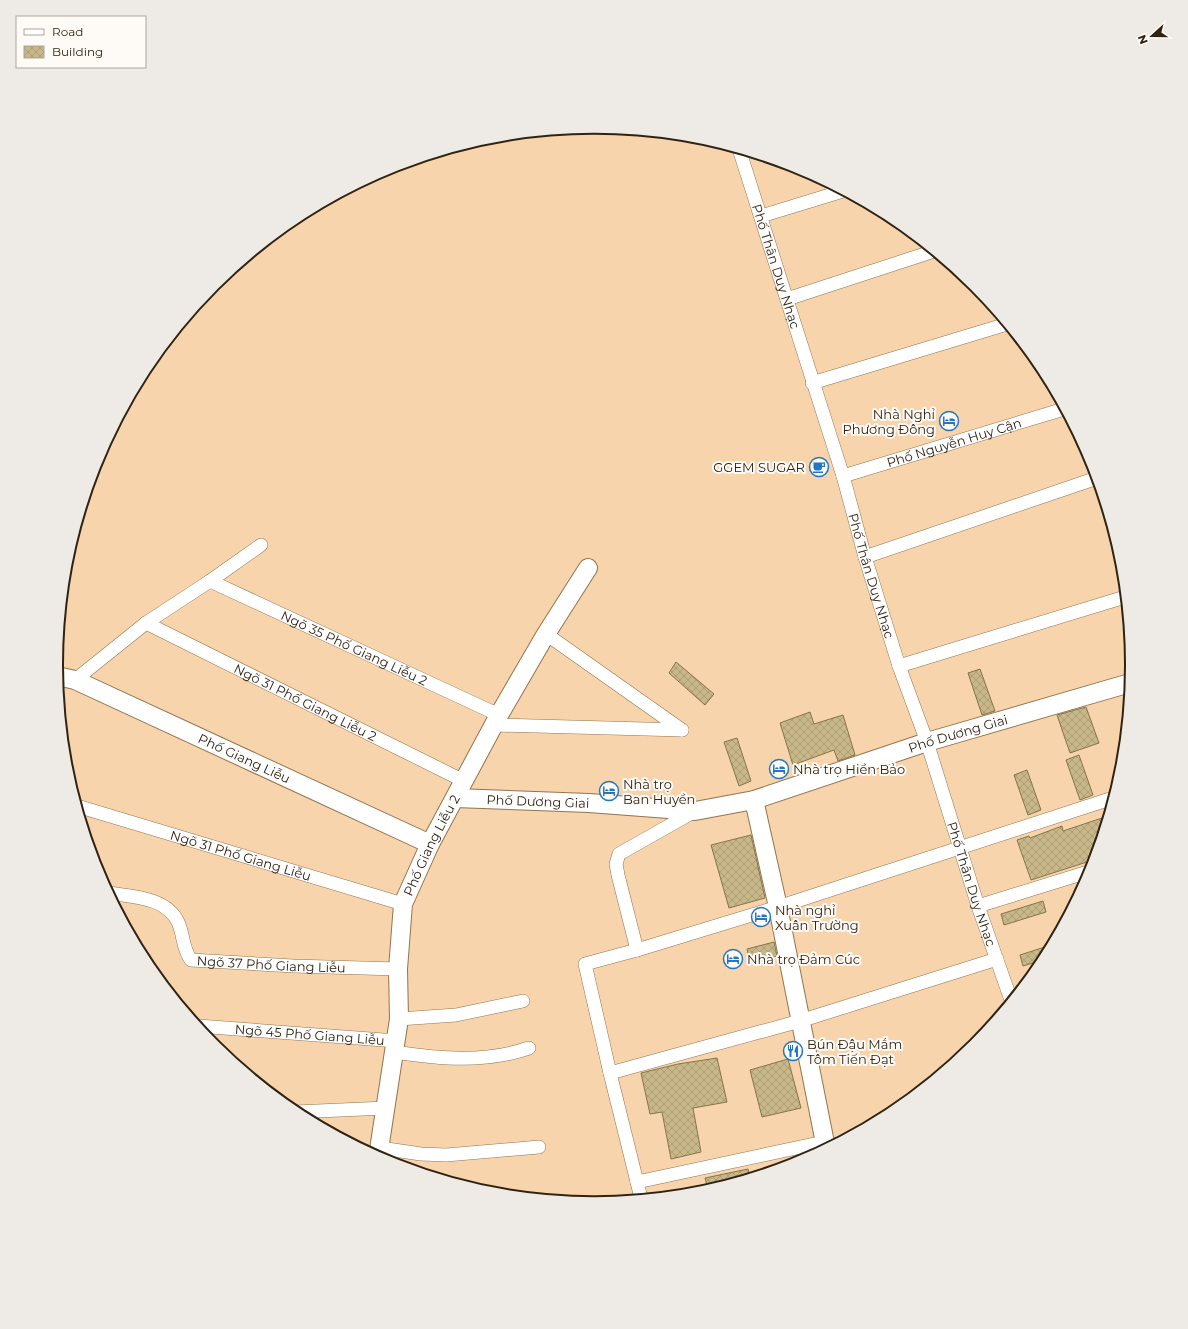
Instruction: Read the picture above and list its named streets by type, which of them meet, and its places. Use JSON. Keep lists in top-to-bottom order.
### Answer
{
  "streets": {
    "street": [
      "Phố Thân Duy Nhạc",
      "Phố Nguyễn Huy Cận",
      "Ngõ 35 Phố Giang Liễu 2",
      "Ngõ 31 Phố Giang Liễu 2",
      "Phố Dương Giai",
      "Phố Giang Liễu",
      "Phố Giang Liễu 2",
      "Ngõ 31 Phố Giang Liễu",
      "Ngõ 37 Phố Giang Liễu",
      "Ngõ 45 Phố Giang Liễu"
    ]
  },
  "crossings": [
    ["Phố Thân Duy Nhạc", "Phố Nguyễn Huy Cận"],
    ["Phố Thân Duy Nhạc", "Phố Dương Giai"],
    ["Ngõ 35 Phố Giang Liễu 2", "Phố Giang Liễu 2"],
    ["Ngõ 31 Phố Giang Liễu 2", "Phố Giang Liễu 2"],
    ["Phố Dương Giai", "Phố Giang Liễu 2"],
    ["Phố Giang Liễu", "Phố Giang Liễu 2"],
    ["Phố Giang Liễu 2", "Ngõ 31 Phố Giang Liễu"],
    ["Phố Giang Liễu 2", "Ngõ 37 Phố Giang Liễu"],
    ["Phố Giang Liễu 2", "Ngõ 45 Phố Giang Liễu"]
  ],
  "places": {
    "hotel": [
      "Nhà Nghỉ Phương Đông",
      "Nhà trọ Hiền Bảo",
      "Nhà trọ Ban Huyền",
      "Nhà nghỉ Xuân Trường",
      "Nhà trọ Đảm Cúc"
    ],
    "cafe": ["GGEM SUGAR"],
    "restaurant": ["Bún Đậu Mắm Tôm Tiến Đạt"]
  },
  "legend": ["Road", "Building"],
  "north": "left"
}
